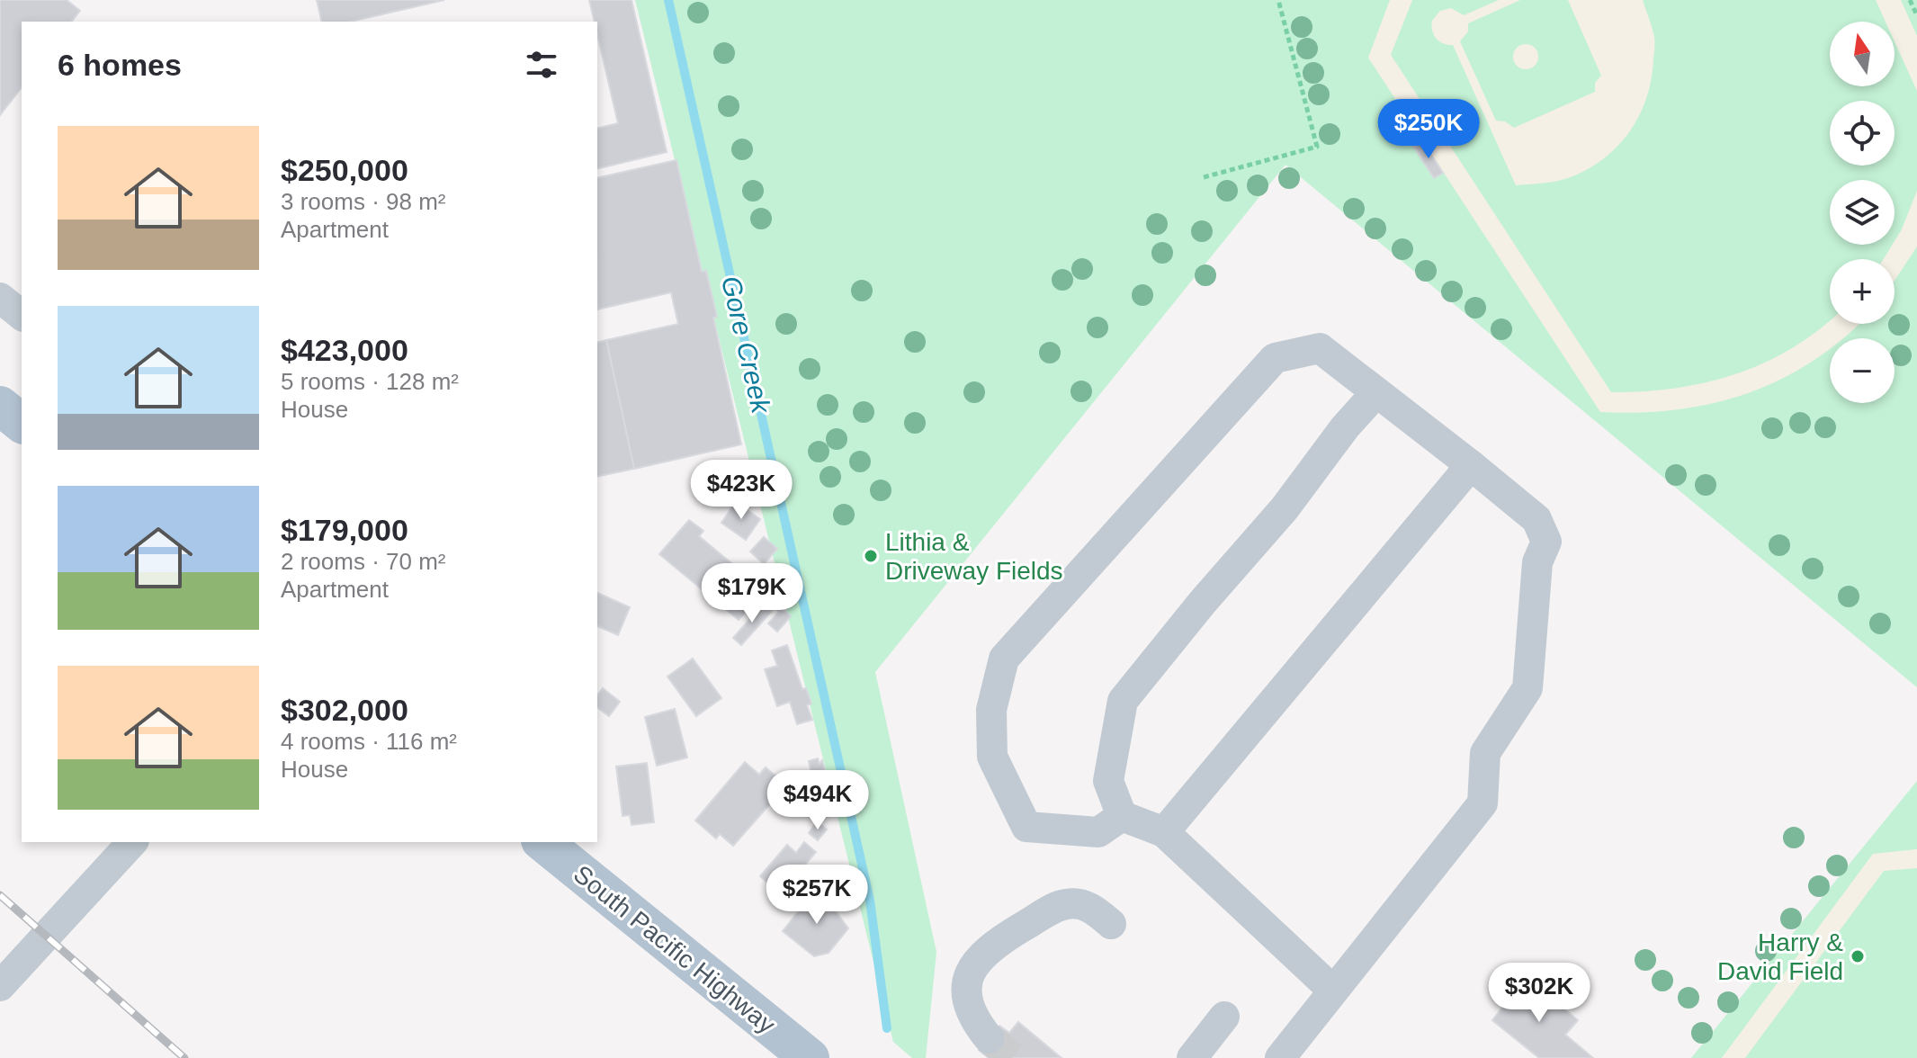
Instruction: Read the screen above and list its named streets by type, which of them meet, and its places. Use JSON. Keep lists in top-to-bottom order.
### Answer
{
  "streets": {
    "main road": ["South Pacific Highway"]
  },
  "water": ["Gore Creek"],
  "places": ["Lithia & Driveway Fields", "Harry & David Field"],
  "north": "top",
  "page": {
    "map_buttons": ["+", "−"],
    "heading": "6 homes",
    "price": [
      "$250K",
      "$423K",
      "$179K",
      "$494K",
      "$257K",
      "$302K"
    ],
    "list": [
      {
        "name": "$250,000",
        "note": "3 rooms · 98 m² · Apartment"
      },
      {
        "name": "$423,000",
        "note": "5 rooms · 128 m² · House"
      },
      {
        "name": "$179,000",
        "note": "2 rooms · 70 m² · Apartment"
      },
      {
        "name": "$302,000",
        "note": "4 rooms · 116 m² · House"
      }
    ]
  }
}
